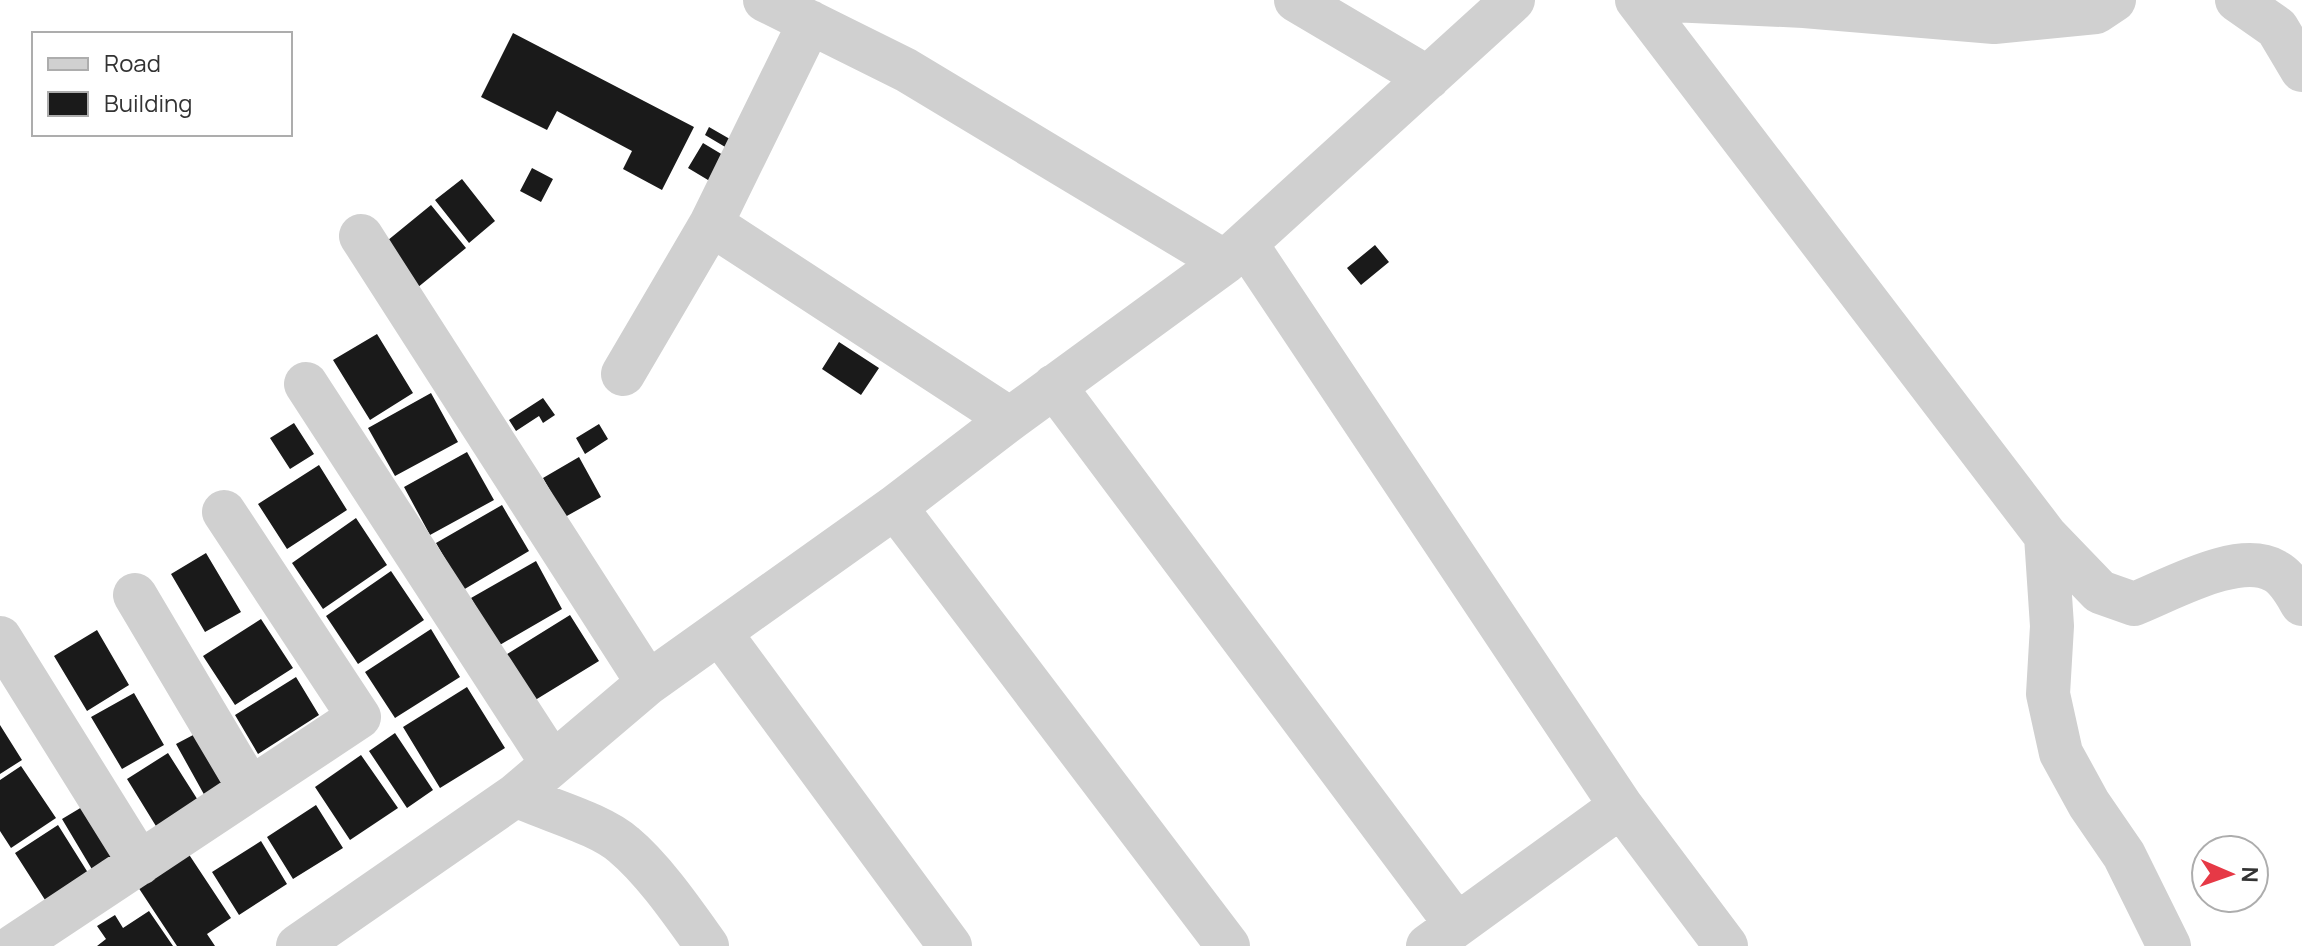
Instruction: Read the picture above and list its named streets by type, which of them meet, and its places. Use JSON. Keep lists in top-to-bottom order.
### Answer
{
  "legend": ["Road", "Building"],
  "north": "right"
}
